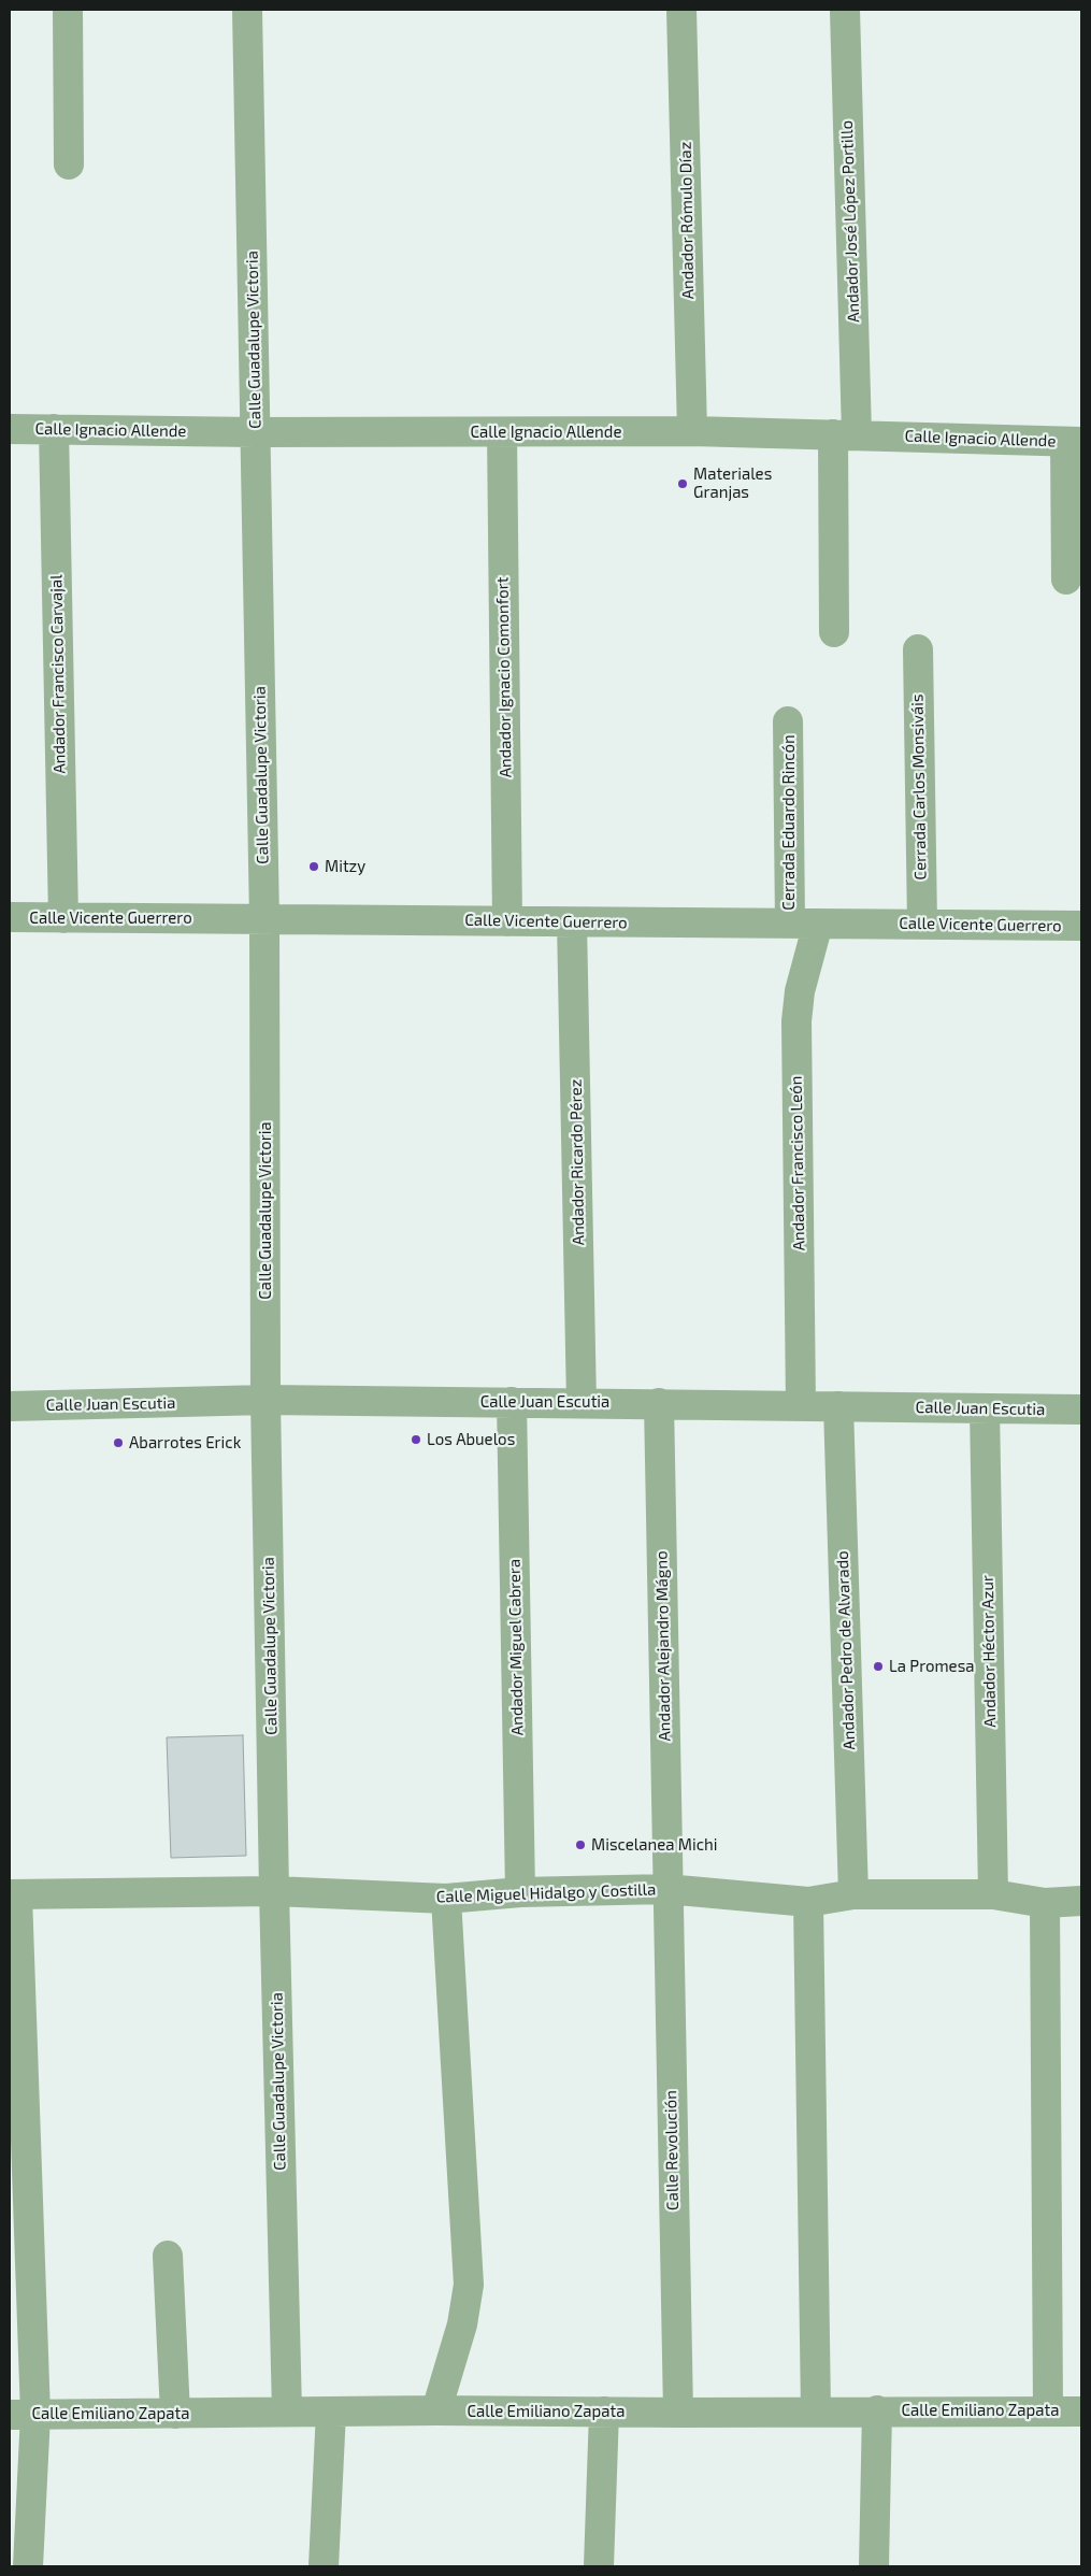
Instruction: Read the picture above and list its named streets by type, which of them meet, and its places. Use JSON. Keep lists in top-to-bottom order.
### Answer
{
  "streets": {
    "street": [
      "Andador Rómulo Díaz",
      "Andador José López Portillo",
      "Calle Guadalupe Victoria",
      "Calle Ignacio Allende",
      "Andador Francisco Carvajal",
      "Andador Ignacio Comonfort",
      "Cerrada Carlos Monsiváis",
      "Cerrada Eduardo Rincón",
      "Calle Vicente Guerrero",
      "Andador Ricardo Pérez",
      "Andador Francisco León",
      "Calle Juan Escutia",
      "Andador Alejandro Mágno",
      "Andador Miguel Cabrera",
      "Andador Pedro de Alvarado",
      "Andador Héctor Azur",
      "Calle Miguel Hidalgo y Costilla",
      "Calle Revolución",
      "Calle Emiliano Zapata"
    ]
  },
  "crossings": [
    ["Andador Rómulo Díaz", "Calle Ignacio Allende"],
    ["Andador José López Portillo", "Calle Ignacio Allende"],
    ["Calle Guadalupe Victoria", "Calle Ignacio Allende"],
    ["Calle Guadalupe Victoria", "Calle Vicente Guerrero"],
    ["Calle Guadalupe Victoria", "Calle Juan Escutia"],
    ["Calle Guadalupe Victoria", "Calle Miguel Hidalgo y Costilla"],
    ["Calle Guadalupe Victoria", "Calle Emiliano Zapata"],
    ["Calle Ignacio Allende", "Andador Francisco Carvajal"],
    ["Calle Ignacio Allende", "Andador Ignacio Comonfort"],
    ["Andador Francisco Carvajal", "Calle Vicente Guerrero"],
    ["Andador Ignacio Comonfort", "Calle Vicente Guerrero"],
    ["Cerrada Carlos Monsiváis", "Calle Vicente Guerrero"],
    ["Cerrada Eduardo Rincón", "Calle Vicente Guerrero"],
    ["Cerrada Eduardo Rincón", "Andador Francisco León"],
    ["Calle Vicente Guerrero", "Andador Ricardo Pérez"],
    ["Calle Vicente Guerrero", "Andador Francisco León"],
    ["Andador Ricardo Pérez", "Calle Juan Escutia"],
    ["Andador Francisco León", "Calle Juan Escutia"],
    ["Calle Juan Escutia", "Andador Alejandro Mágno"],
    ["Calle Juan Escutia", "Andador Miguel Cabrera"],
    ["Calle Juan Escutia", "Andador Pedro de Alvarado"],
    ["Calle Juan Escutia", "Andador Héctor Azur"],
    ["Andador Alejandro Mágno", "Calle Miguel Hidalgo y Costilla"],
    ["Andador Alejandro Mágno", "Calle Revolución"],
    ["Andador Miguel Cabrera", "Calle Miguel Hidalgo y Costilla"],
    ["Andador Pedro de Alvarado", "Calle Miguel Hidalgo y Costilla"],
    ["Andador Héctor Azur", "Calle Miguel Hidalgo y Costilla"],
    ["Calle Miguel Hidalgo y Costilla", "Calle Revolución"],
    ["Calle Revolución", "Calle Emiliano Zapata"]
  ],
  "places": [
    "Materiales Granjas",
    "Mitzy",
    "Los Abuelos",
    "Abarrotes Erick",
    "La Promesa",
    "Miscelanea Michi"
  ]
}
